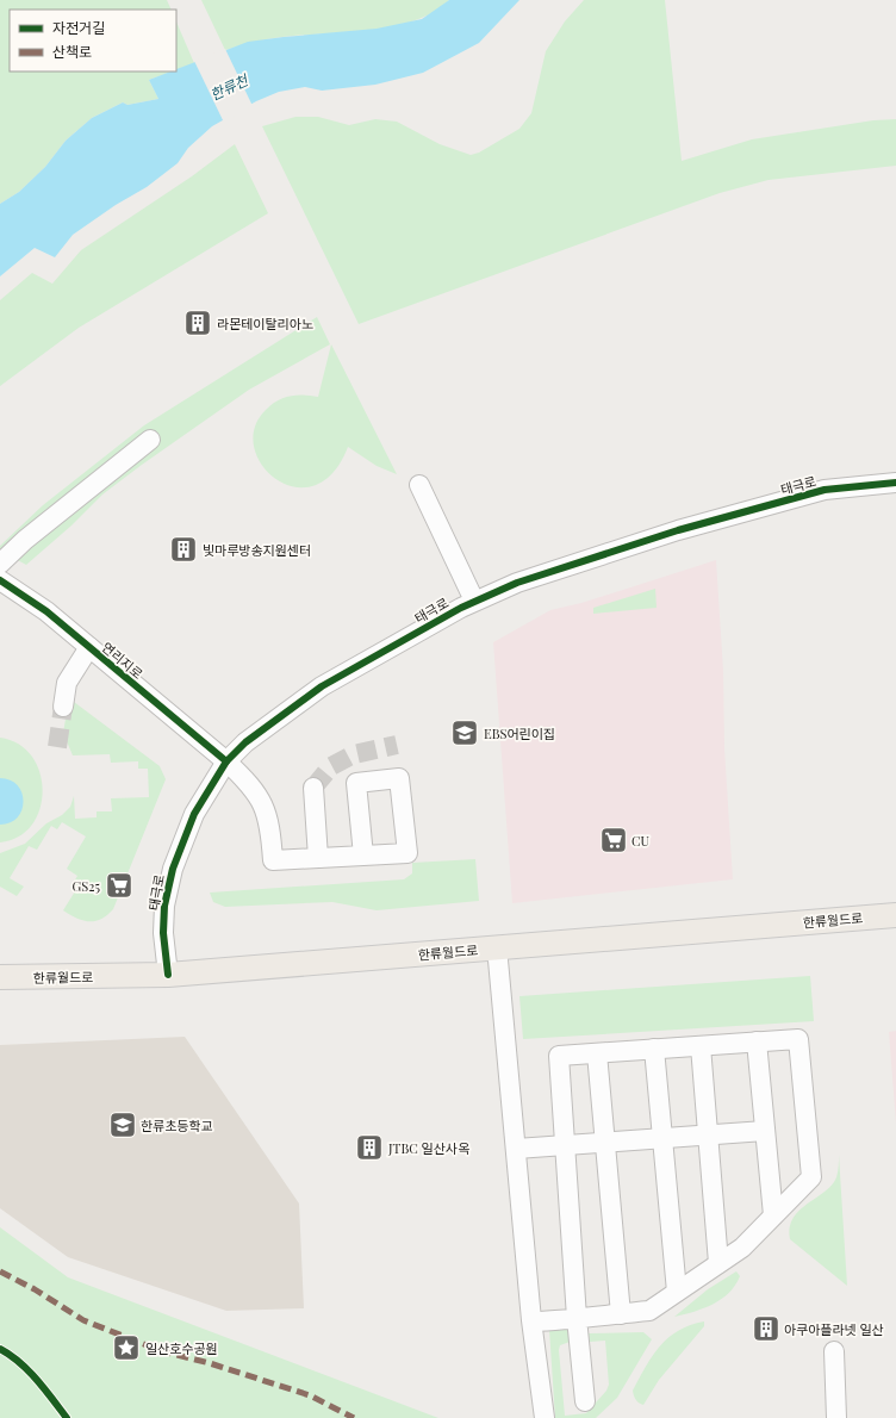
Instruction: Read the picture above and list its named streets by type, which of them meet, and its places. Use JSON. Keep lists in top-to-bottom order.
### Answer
{
  "streets": {
    "main road": ["한류월드로"],
    "street": ["태극로", "연리지로"]
  },
  "crossings": [
    ["태극로", "연리지로"],
    ["태극로", "한류월드로"]
  ],
  "water": ["한류천"],
  "places": {
    "building": [
      "라몬테이탈리아노",
      "빛마루방송지원센터",
      "JTBC 일산사옥",
      "아쿠아플라넷 일산"
    ],
    "school or university": ["EBS어린이집", "한류초등학교"],
    "supermarket": ["CU", "GS25"],
    "place": ["일산호수공원"]
  },
  "legend": ["자전거길", "산책로"]
}
